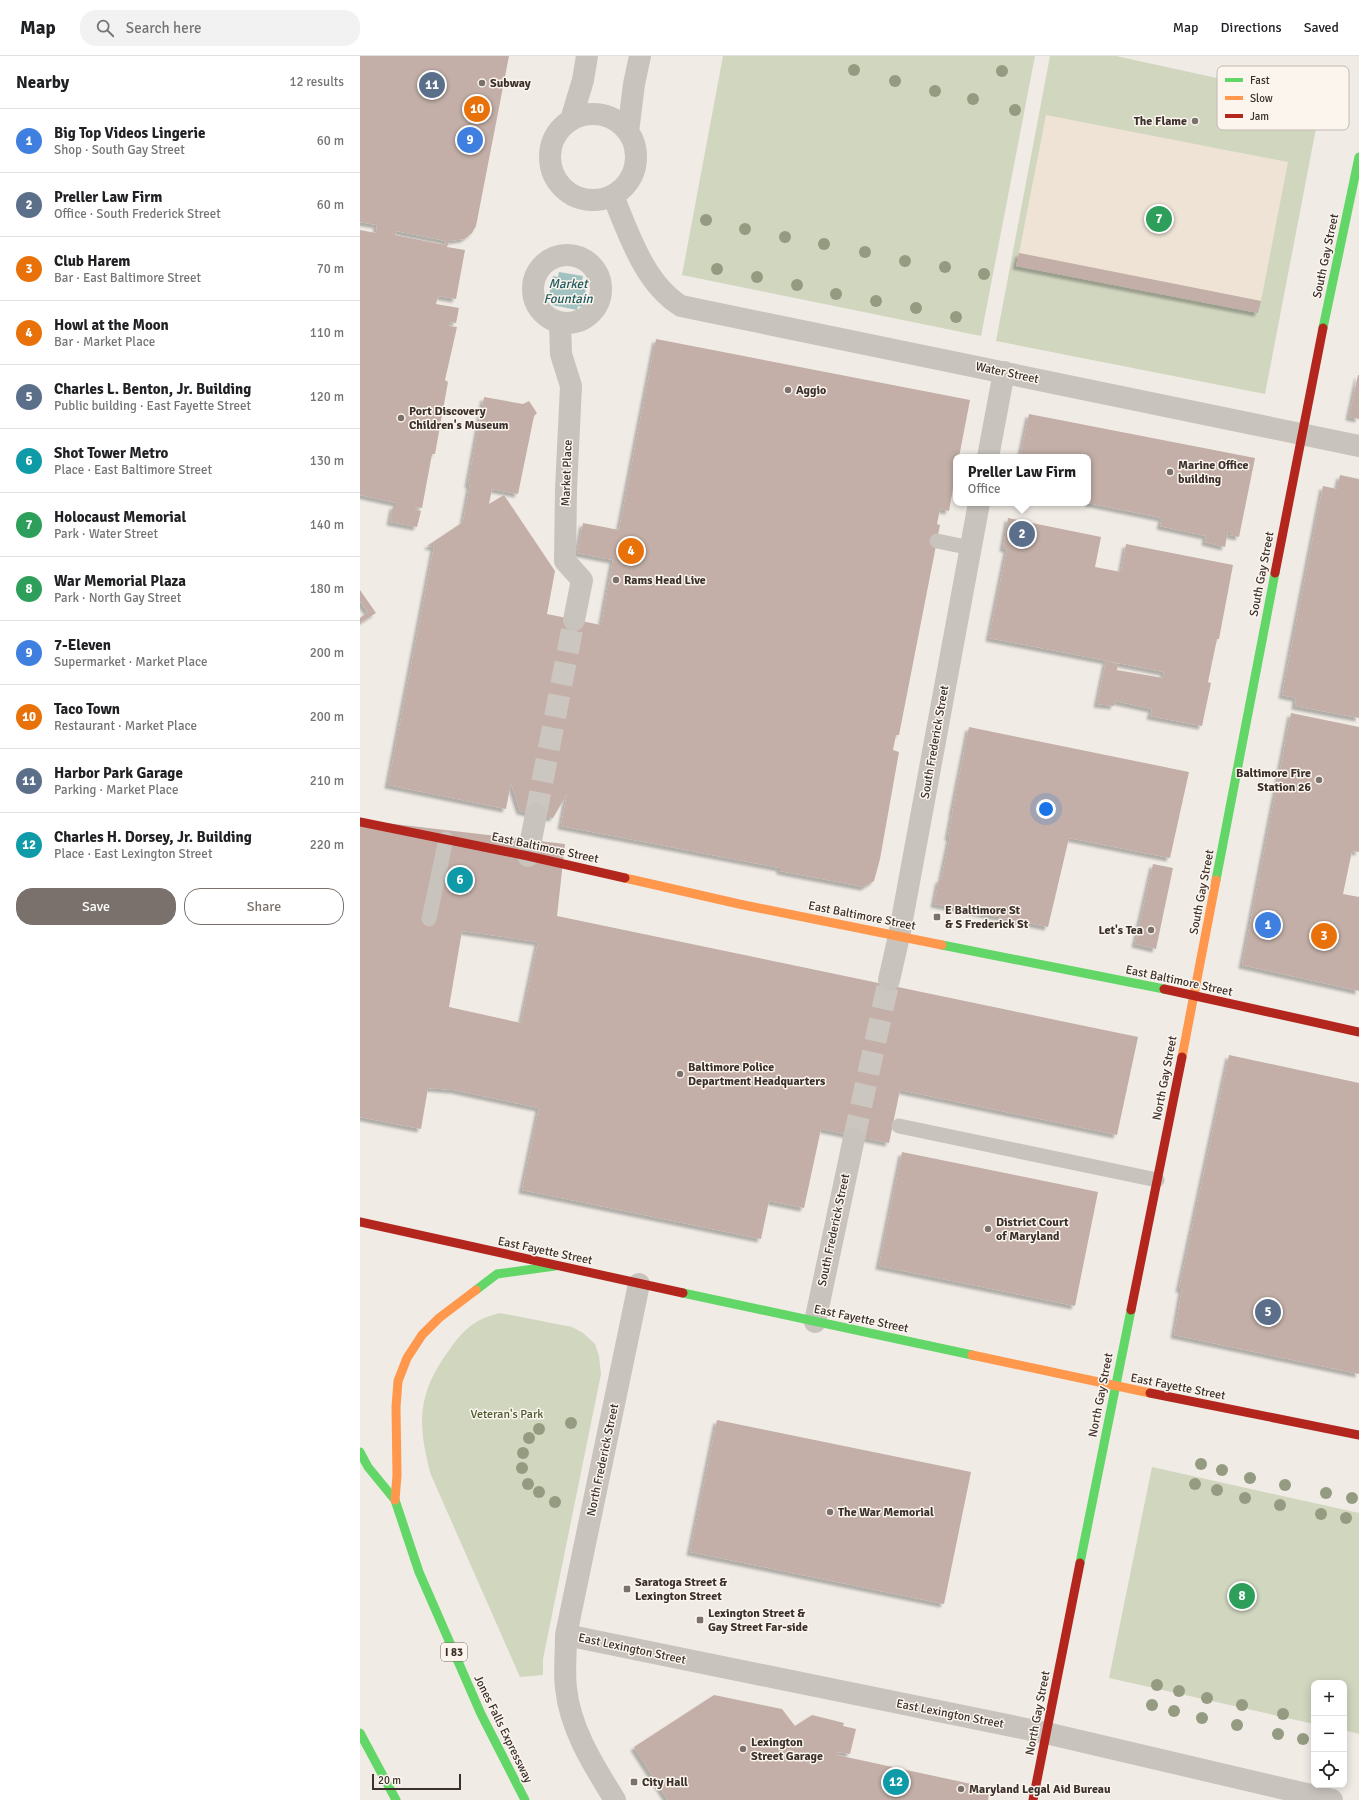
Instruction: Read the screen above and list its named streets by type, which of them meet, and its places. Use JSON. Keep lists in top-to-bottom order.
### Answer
{
  "streets": {
    "main road": [
      "South Gay Street",
      "East Baltimore Street",
      "North Gay Street",
      "East Fayette Street",
      "I 83",
      "Jones Falls Expressway"
    ],
    "street": [
      "Water Street",
      "Market Place",
      "South Frederick Street",
      "North Frederick Street",
      "East Lexington Street"
    ]
  },
  "crossings": [
    ["South Gay Street", "Water Street"],
    ["South Gay Street", "East Baltimore Street"],
    ["South Gay Street", "North Gay Street"],
    ["South Frederick Street", "East Baltimore Street"],
    ["South Frederick Street", "East Fayette Street"],
    ["East Baltimore Street", "North Gay Street"],
    ["North Gay Street", "East Fayette Street"],
    ["North Gay Street", "East Lexington Street"],
    ["East Fayette Street", "North Frederick Street"],
    ["North Frederick Street", "East Lexington Street"]
  ],
  "water": ["Market Fountain"],
  "parks": ["Veteran's Park"],
  "places": {
    "other": [
      "Subway",
      "The Flame",
      "Aggio",
      "Port Discovery Children's Museum",
      "Marine Office building",
      "Rams Head Live",
      "Baltimore Fire Station 26",
      "Let's Tea",
      "Baltimore Police Department Headquarters",
      "District Court of Maryland",
      "The War Memorial",
      "Lexington Street Garage",
      "Maryland Legal Aid Bureau"
    ],
    "transit": [
      "E Baltimore St & S Frederick St",
      "Saratoga Street & Lexington Street",
      "Lexington Street & Gay Street Far-side",
      "City Hall"
    ]
  },
  "legend": ["Fast", "Slow", "Jam"],
  "scale_bar": "20 m",
  "page": {
    "header": "Map",
    "search": "Search here",
    "nav": ["Map", "Directions", "Saved"],
    "heading": ["Nearby", "12 results"],
    "pins": [
      "11",
      "10",
      "9",
      "7",
      "2",
      "4",
      "6",
      "1",
      "3",
      "5",
      "8",
      "12"
    ],
    "list": [
      {
        "mark": "1",
        "name": "Big Top Videos Lingerie",
        "note": "Shop · South Gay Street",
        "value": "60 m"
      },
      {
        "mark": "2",
        "name": "Preller Law Firm",
        "note": "Office · South Frederick Street",
        "value": "60 m"
      },
      {
        "mark": "3",
        "name": "Club Harem",
        "note": "Bar · East Baltimore Street",
        "value": "70 m"
      },
      {
        "mark": "4",
        "name": "Howl at the Moon",
        "note": "Bar · Market Place",
        "value": "110 m"
      },
      {
        "mark": "5",
        "name": "Charles L. Benton, Jr. Building",
        "note": "Public building · East Fayette Street",
        "value": "120 m"
      },
      {
        "mark": "6",
        "name": "Shot Tower Metro",
        "note": "Place · East Baltimore Street",
        "value": "130 m"
      },
      {
        "mark": "7",
        "name": "Holocaust Memorial",
        "note": "Park · Water Street",
        "value": "140 m"
      },
      {
        "mark": "8",
        "name": "War Memorial Plaza",
        "note": "Park · North Gay Street",
        "value": "180 m"
      },
      {
        "mark": "9",
        "name": "7-Eleven",
        "note": "Supermarket · Market Place",
        "value": "200 m"
      },
      {
        "mark": "10",
        "name": "Taco Town",
        "note": "Restaurant · Market Place",
        "value": "200 m"
      },
      {
        "mark": "11",
        "name": "Harbor Park Garage",
        "note": "Parking · Market Place",
        "value": "210 m"
      },
      {
        "mark": "12",
        "name": "Charles H. Dorsey, Jr. Building",
        "note": "Place · East Lexington Street",
        "value": "220 m"
      }
    ],
    "popup": ["Preller Law Firm", "Office"],
    "buttons": ["Save", "Share"],
    "map_buttons": ["+", "−"],
    "scale": "20 m"
  }
}
